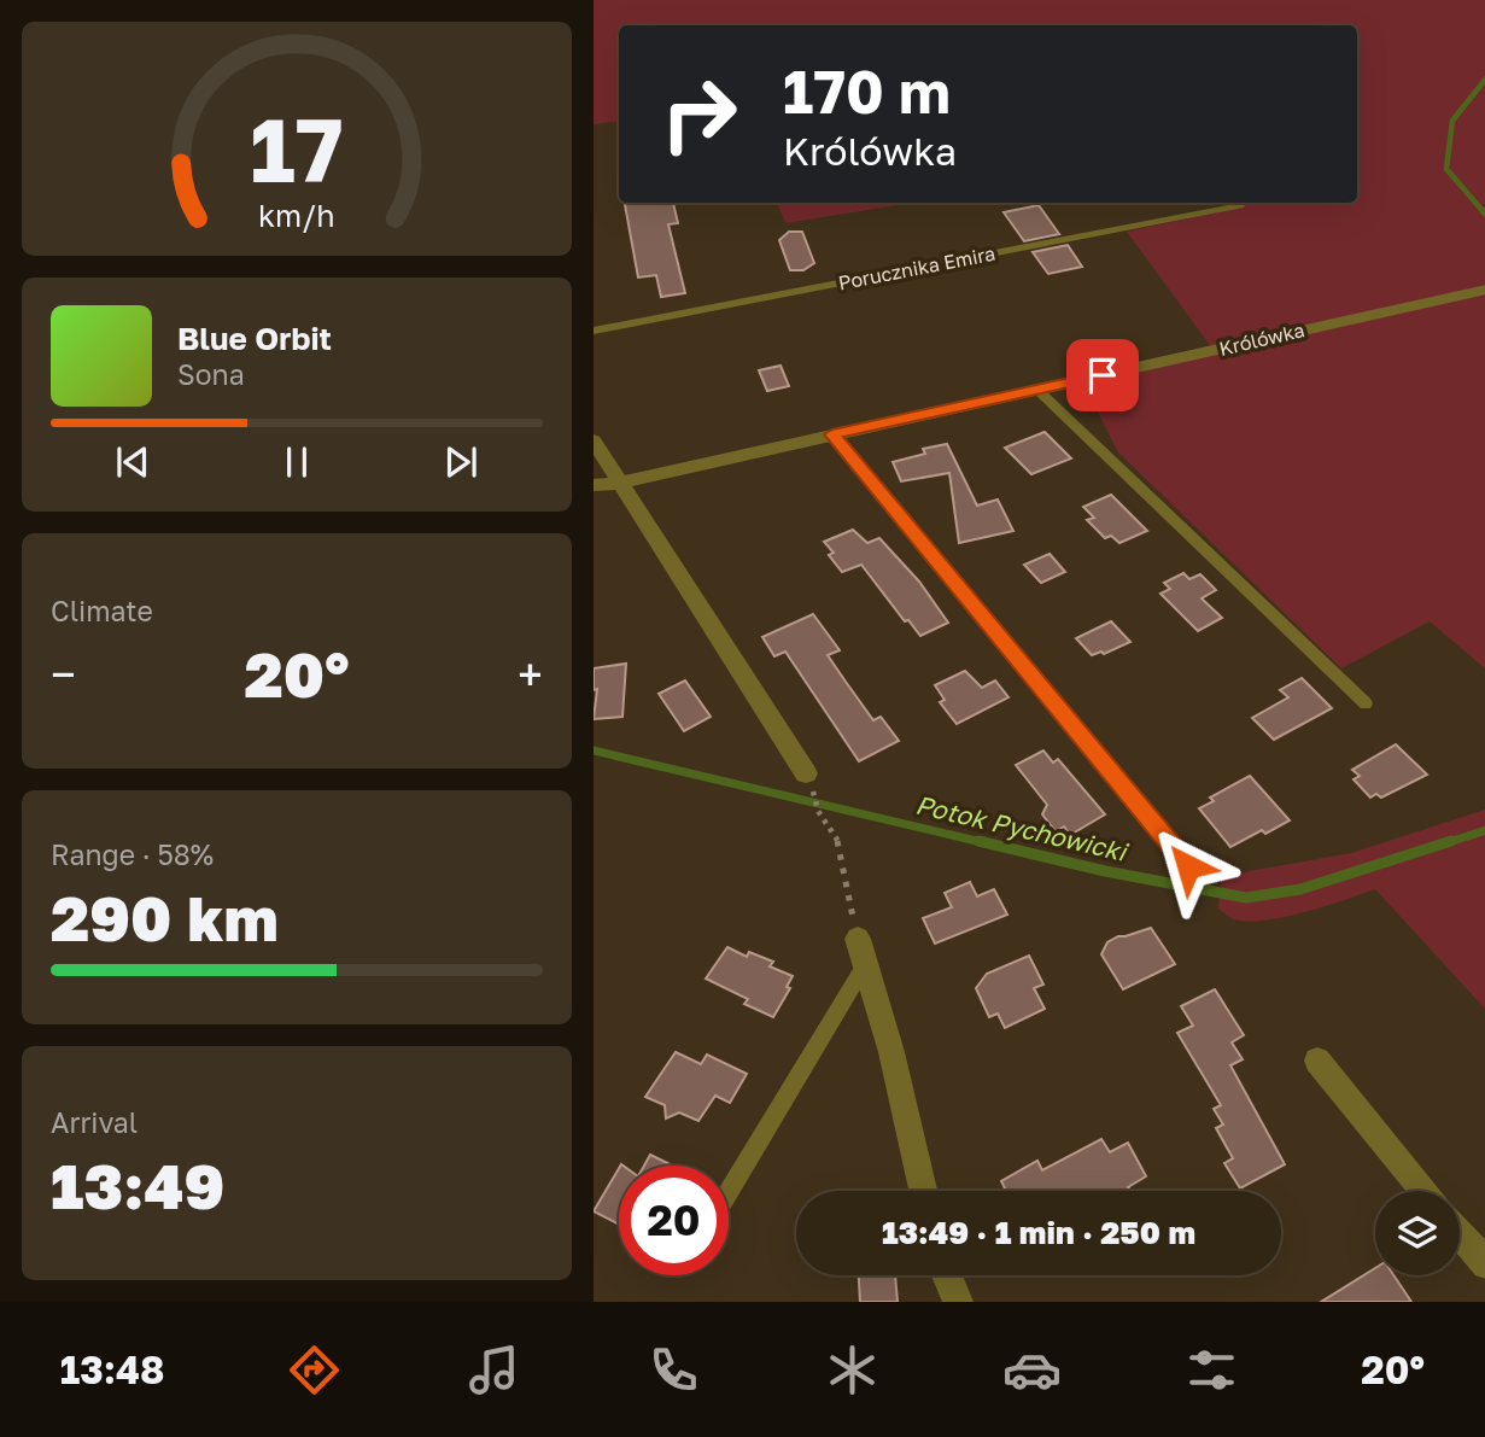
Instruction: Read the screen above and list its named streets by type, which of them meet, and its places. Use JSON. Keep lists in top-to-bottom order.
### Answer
{
  "streets": {
    "street": ["Królówka"],
    "lane": ["Porucznika Emira"]
  },
  "water": ["Potok Pychowicki"],
  "page": {
    "turn": ["170 m", "Królówka"],
    "song": ["Blue Orbit", "Sona"],
    "tile": [
      "Climate",
      ["Range · 58%", "290 km"],
      ["Arrival", "13:49"]
    ],
    "heat": ["−", "20°", "+"],
    "limit": "20",
    "trip": "13:49 · 1 min · 250 m",
    "tabs": ["13:48", "20°"],
    "gauge": ["17", "km/h"]
  }
}
